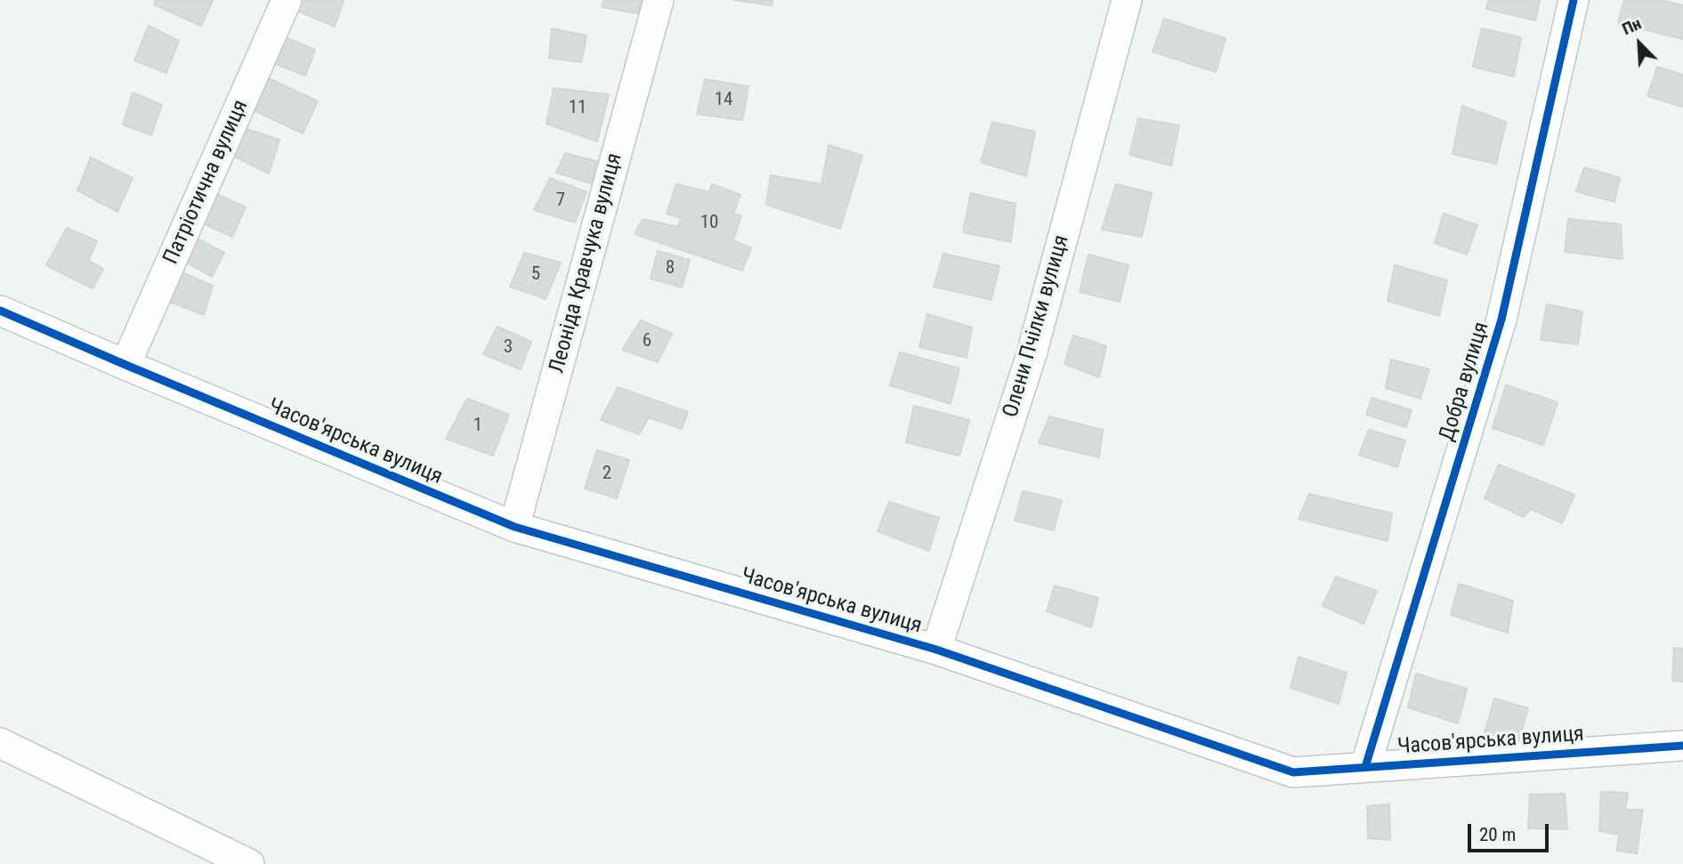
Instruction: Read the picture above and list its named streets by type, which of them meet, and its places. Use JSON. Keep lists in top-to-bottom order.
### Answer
{
  "streets": {
    "street": [
      "Патріотична вулиця",
      "Леоніда Кравчука вулиця",
      "Олени Пчілки вулиця",
      "Добра вулиця",
      "Часов'ярська вулиця"
    ]
  },
  "crossings": [
    ["Патріотична вулиця", "Часов'ярська вулиця"],
    ["Леоніда Кравчука вулиця", "Часов'ярська вулиця"],
    ["Олени Пчілки вулиця", "Часов'ярська вулиця"],
    ["Добра вулиця", "Часов'ярська вулиця"]
  ],
  "house_numbers": [
    "14",
    "11",
    "7",
    "10",
    "8",
    "5",
    "6",
    "3",
    "1",
    "2"
  ],
  "scale_bar": "20 m",
  "north": "top left"
}
